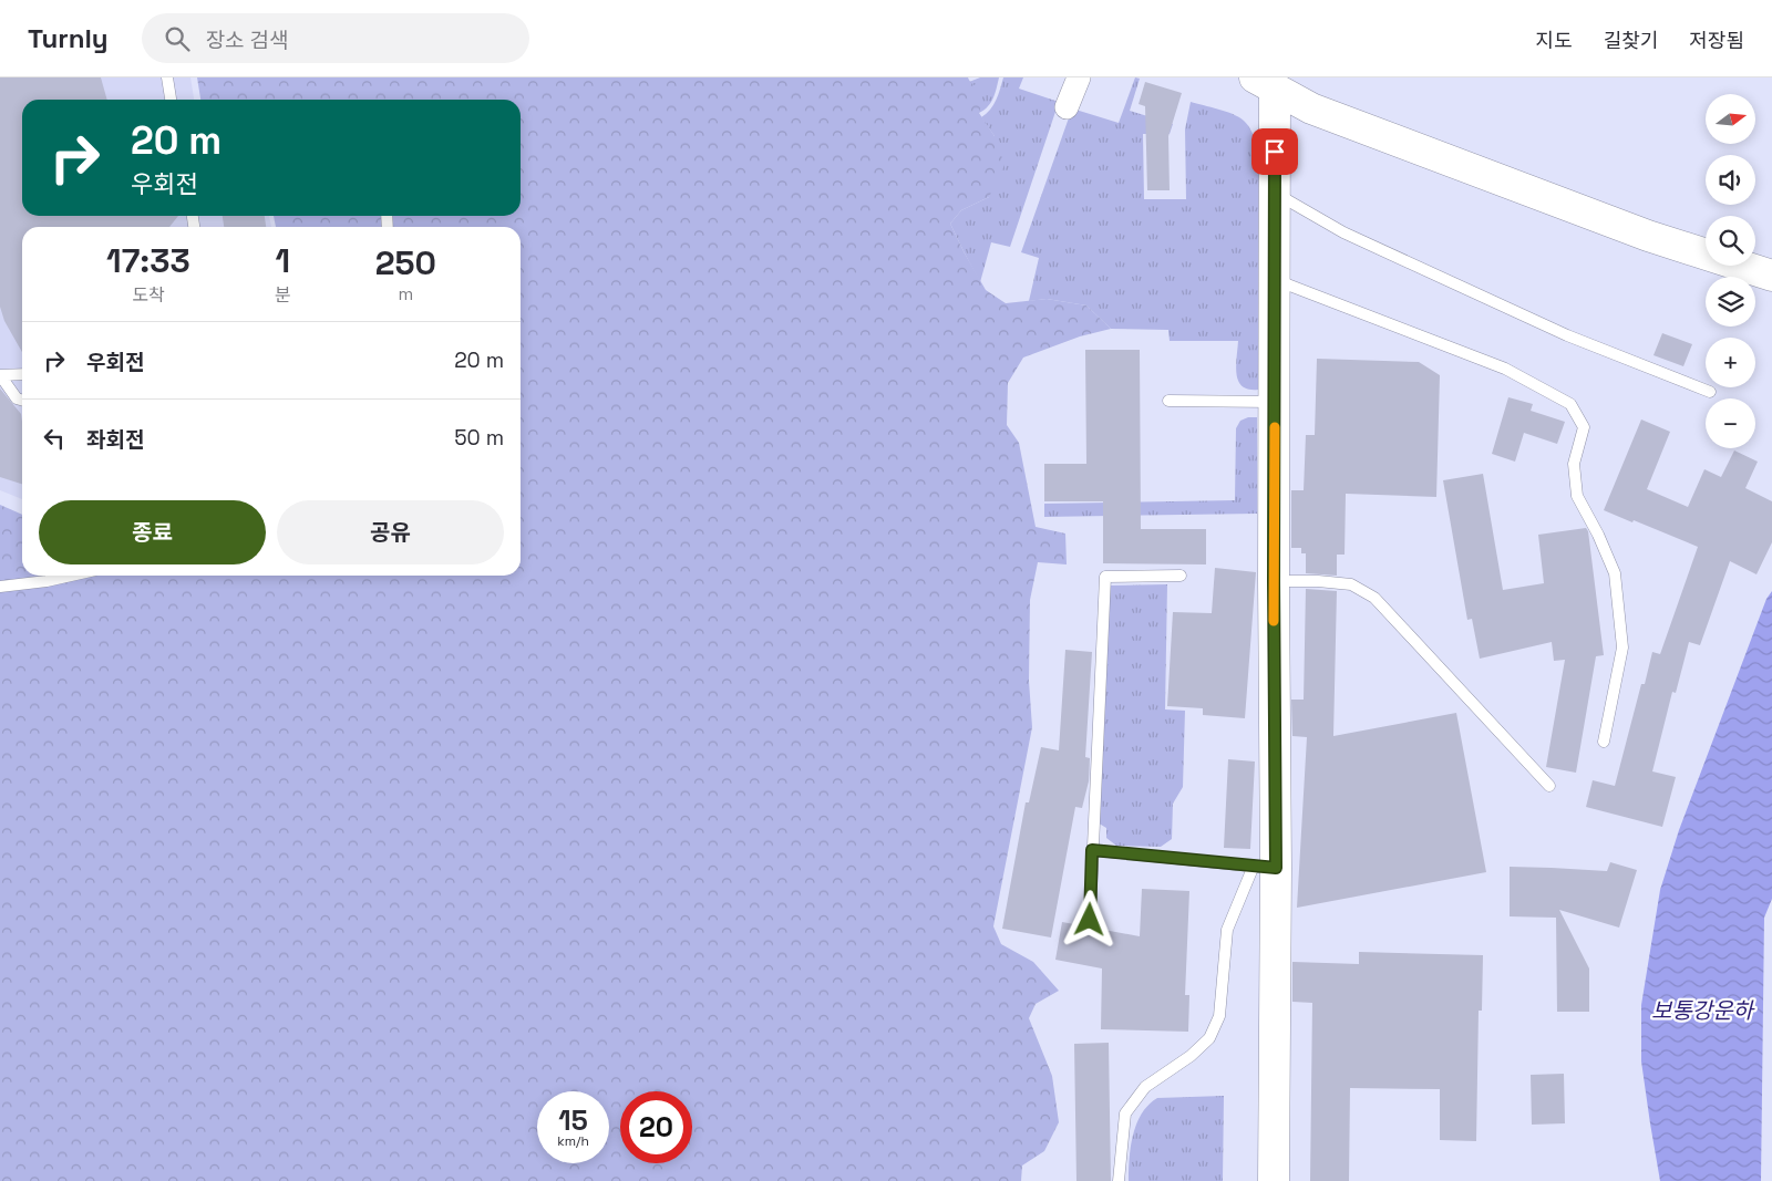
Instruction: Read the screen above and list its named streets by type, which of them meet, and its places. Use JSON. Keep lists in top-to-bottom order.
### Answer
{
  "water": ["보통강운하"],
  "north": "right",
  "page": {
    "header": "Turnly",
    "search": "장소 검색",
    "nav": ["지도", "길찾기", "저장됨"],
    "map_buttons": ["+", "−"],
    "turn": ["20 m", "우회전"],
    "eta": [
      "17:33",
      "도착",
      "1",
      "분",
      "250",
      "m"
    ],
    "list": [
      {
        "name": "우회전",
        "value": "20 m"
      },
      {
        "name": "좌회전",
        "value": "50 m"
      }
    ],
    "buttons": ["종료", "공유"],
    "speed": "15 km/h",
    "limit": "20"
  }
}
